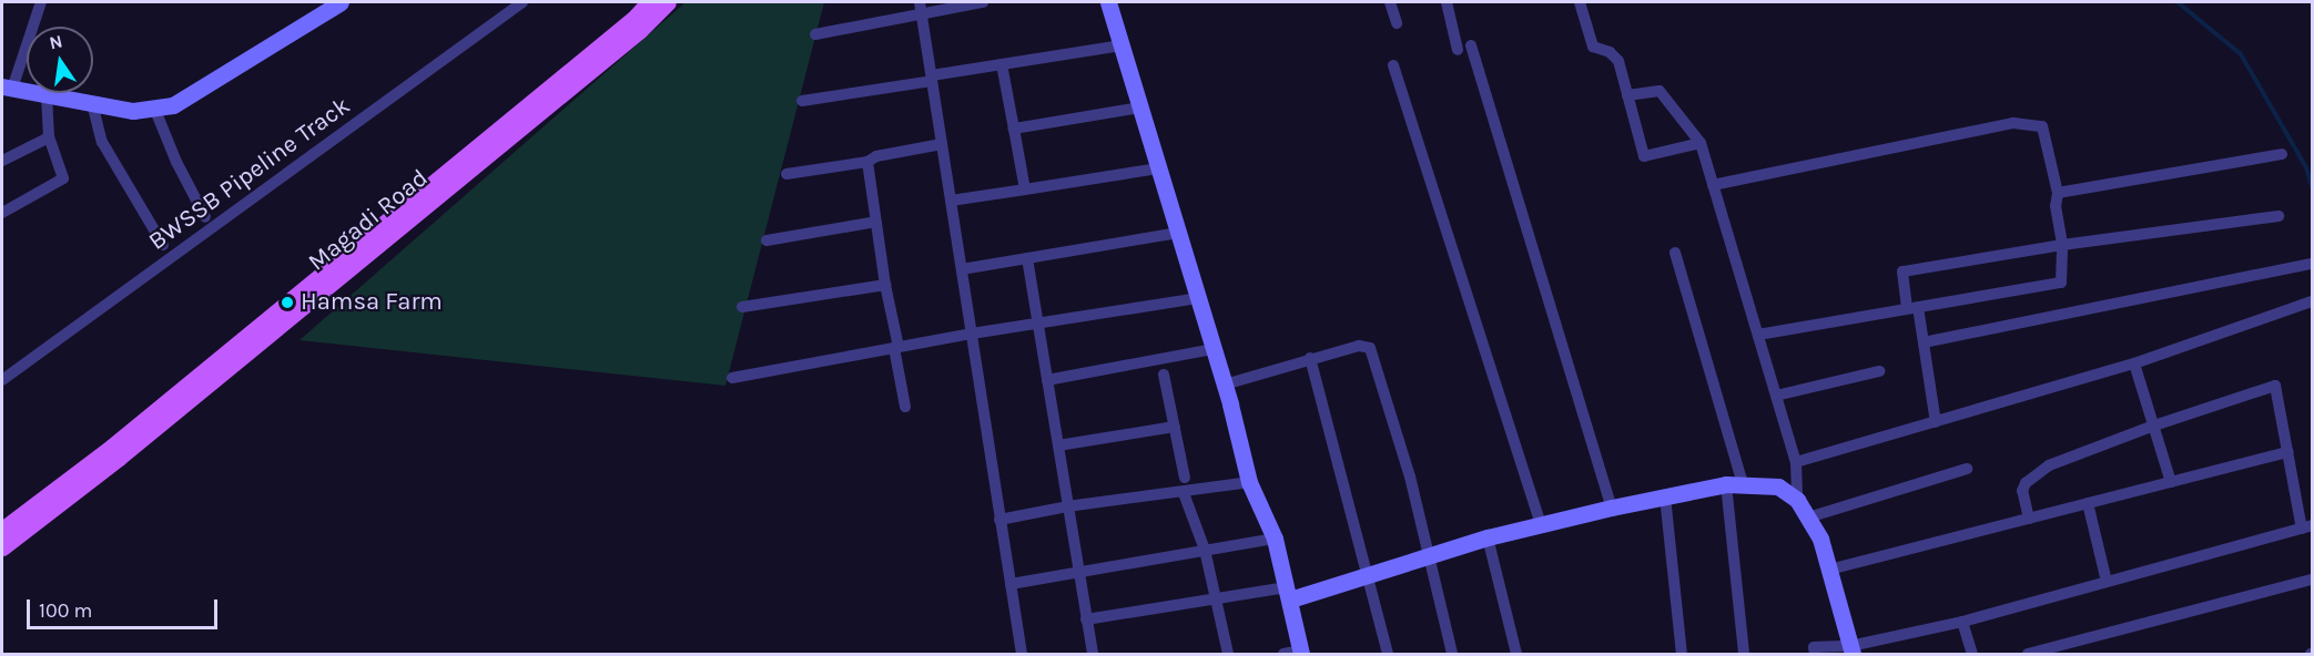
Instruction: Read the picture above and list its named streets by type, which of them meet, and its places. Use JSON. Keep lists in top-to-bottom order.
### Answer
{
  "streets": {
    "main road": ["Magadi Road"],
    "street": ["BWSSB Pipeline Track"]
  },
  "places": ["Hamsa Farm"],
  "scale_bar": "100 m",
  "north": "top"
}
